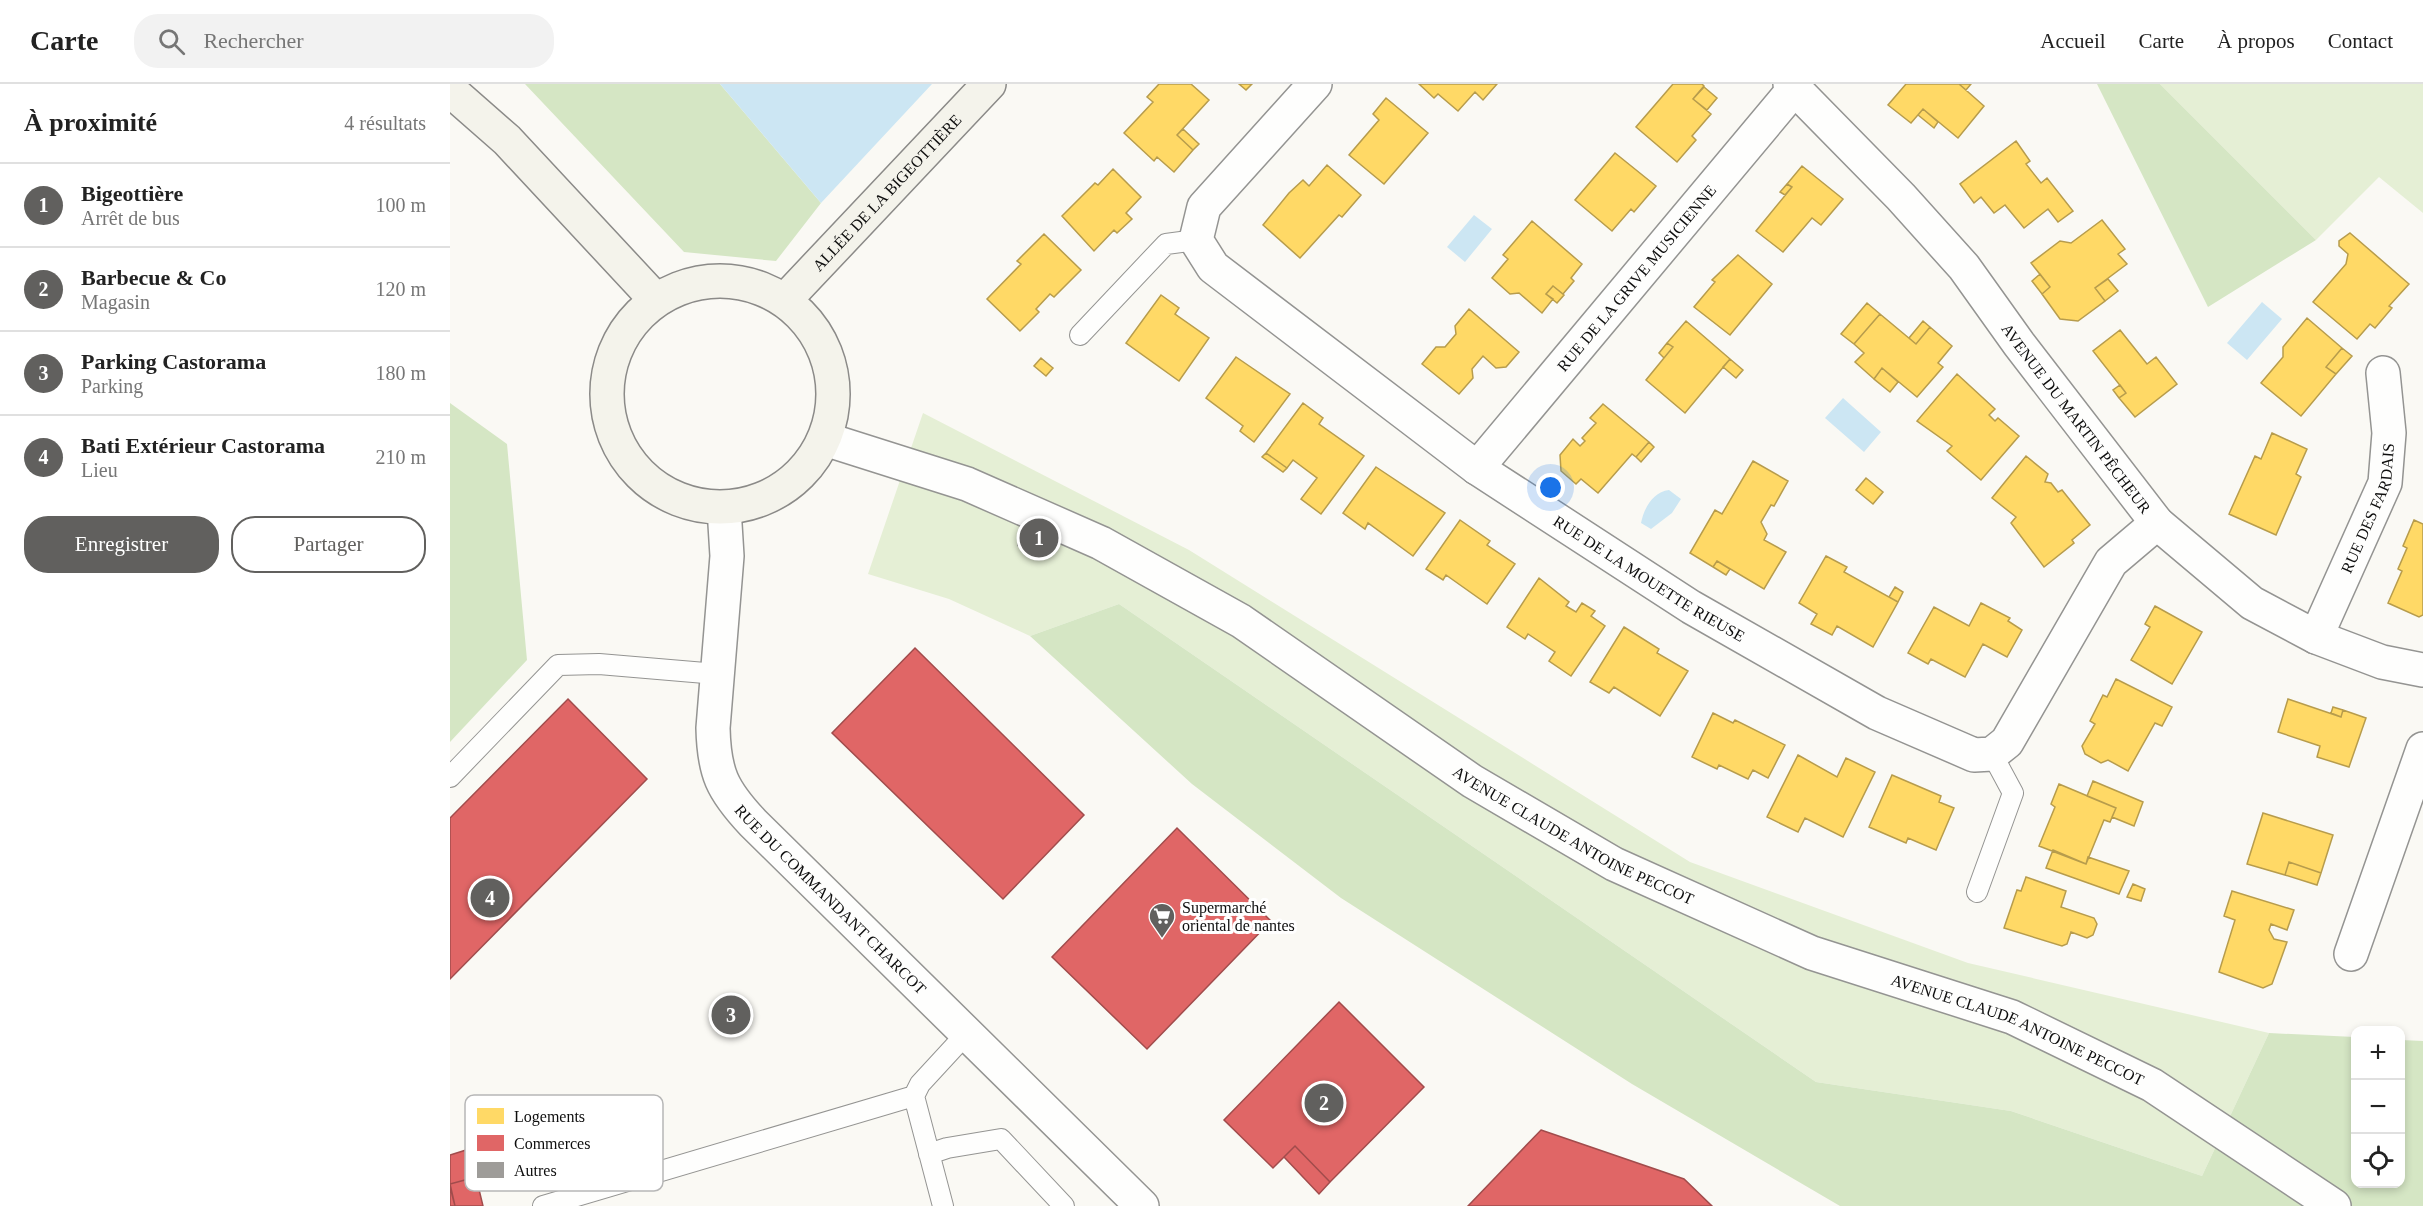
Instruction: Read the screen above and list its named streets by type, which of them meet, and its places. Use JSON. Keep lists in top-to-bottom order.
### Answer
{
  "streets": {
    "main road": ["ALLÉE DE LA BIGEOTTIÈRE"],
    "street": [
      "RUE DE LA GRIVE MUSICIENNE",
      "AVENUE DU MARTIN PÊCHEUR",
      "RUE DES FARDAIS",
      "RUE DE LA MOUETTE RIEUSE",
      "AVENUE CLAUDE ANTOINE PECCOT",
      "RUE DU COMMANDANT CHARCOT"
    ]
  },
  "crossings": [
    ["RUE DE LA GRIVE MUSICIENNE", "AVENUE DU MARTIN PÊCHEUR"],
    ["RUE DE LA GRIVE MUSICIENNE", "RUE DE LA MOUETTE RIEUSE"],
    ["AVENUE DU MARTIN PÊCHEUR", "RUE DES FARDAIS"]
  ],
  "places": {
    "supermarket": ["Supermarché oriental de nantes"]
  },
  "legend": ["Logements", "Commerces", "Autres"],
  "page": {
    "header": "Carte",
    "search": "Rechercher",
    "nav": [
      "Accueil",
      "Carte",
      "À propos",
      "Contact"
    ],
    "heading": ["À proximité", "4 résultats"],
    "list": [
      {
        "mark": "1",
        "name": "Bigeottière",
        "note": "Arrêt de bus",
        "value": "100 m"
      },
      {
        "mark": "2",
        "name": "Barbecue & Co",
        "note": "Magasin",
        "value": "120 m"
      },
      {
        "mark": "3",
        "name": "Parking Castorama",
        "note": "Parking",
        "value": "180 m"
      },
      {
        "mark": "4",
        "name": "Bati Extérieur Castorama",
        "note": "Lieu",
        "value": "210 m"
      }
    ],
    "buttons": ["Enregistrer", "Partager"],
    "pins": [
      "1",
      "4",
      "3",
      "2"
    ],
    "map_buttons": ["+", "−"]
  }
}
